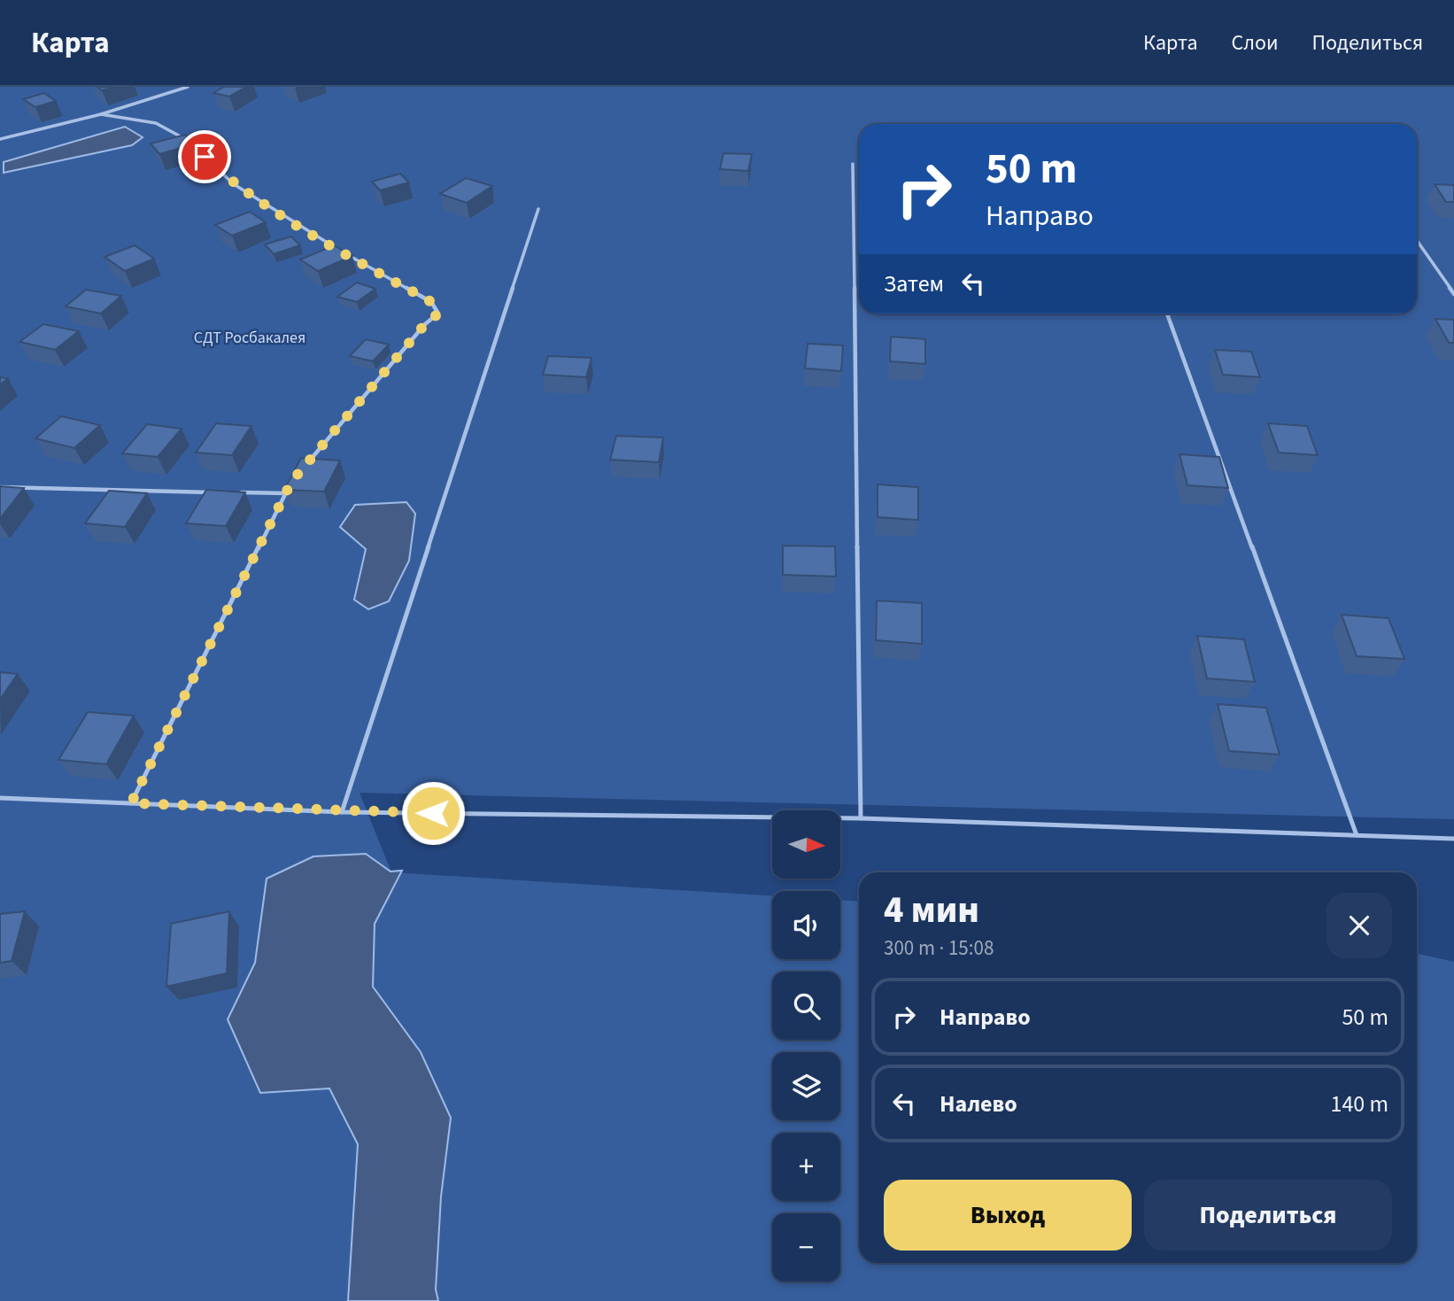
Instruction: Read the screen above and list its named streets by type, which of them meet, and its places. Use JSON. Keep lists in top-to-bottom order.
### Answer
{
  "parks": ["СДТ Росбакалея"],
  "north": "right",
  "page": {
    "header": "Карта",
    "nav": ["Карта", "Слои", "Поделиться"],
    "turn": ["50 m", "Направо"],
    "then": "Затем",
    "map_buttons": ["+", "−"],
    "heading": ["4 мин", "300 m · 15:08"],
    "list": [
      {
        "name": "Направо",
        "value": "50 m"
      },
      {
        "name": "Налево",
        "value": "140 m"
      }
    ],
    "buttons": ["Выход", "Поделиться"]
  }
}
